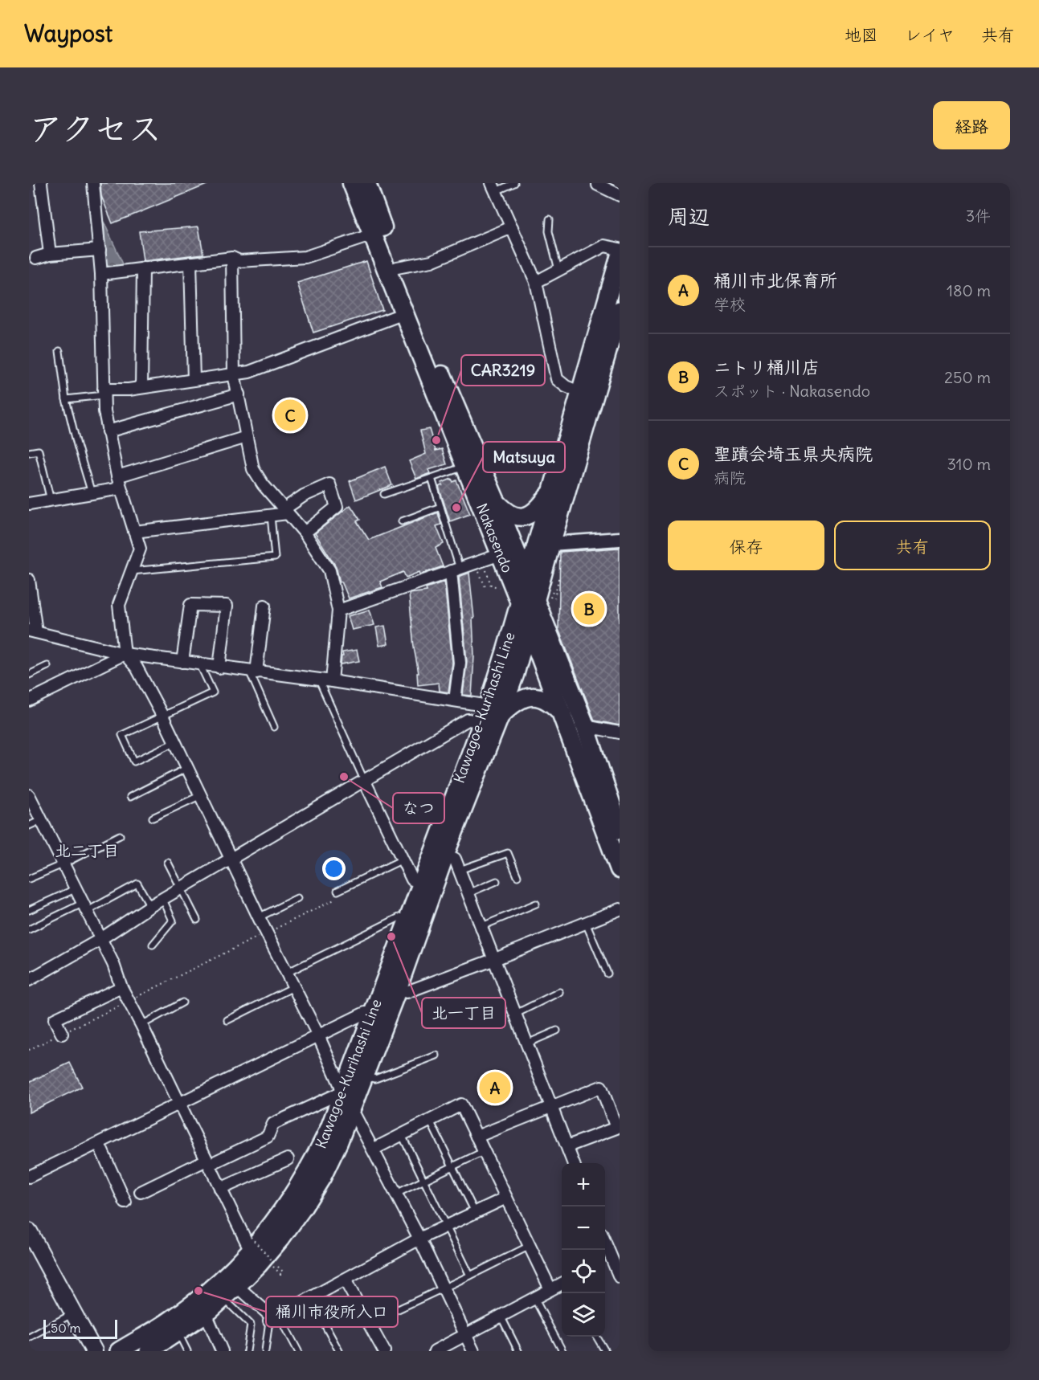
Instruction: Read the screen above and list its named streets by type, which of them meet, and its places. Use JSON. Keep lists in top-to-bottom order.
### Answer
{
  "streets": {
    "highway": ["Nakasendo"],
    "main road": ["Kawagoe-Kurihashi Line"]
  },
  "crossings": [
    ["Nakasendo", "Kawagoe-Kurihashi Line"]
  ],
  "districts": ["北二丁目"],
  "places": [
    "CAR3219",
    "Matsuya",
    "なつ",
    "北一丁目",
    "桶川市役所入口"
  ],
  "scale_bar": "50 m",
  "page": {
    "header": "Waypost",
    "nav": ["地図", "レイヤ", "共有"],
    "title": "アクセス",
    "buttons": [
      "経路",
      ["保存", "共有"]
    ],
    "heading": ["周辺", "3件"],
    "list": [
      {
        "mark": "A",
        "name": "桶川市北保育所",
        "note": "学校",
        "value": "180 m"
      },
      {
        "mark": "B",
        "name": "ニトリ桶川店",
        "note": "スポット · Nakasendo",
        "value": "250 m"
      },
      {
        "mark": "C",
        "name": "聖蹟会埼玉県央病院",
        "note": "病院",
        "value": "310 m"
      }
    ],
    "pins": ["C", "B", "A"],
    "map_buttons": ["+", "−"],
    "scale": "50 m"
  }
}
